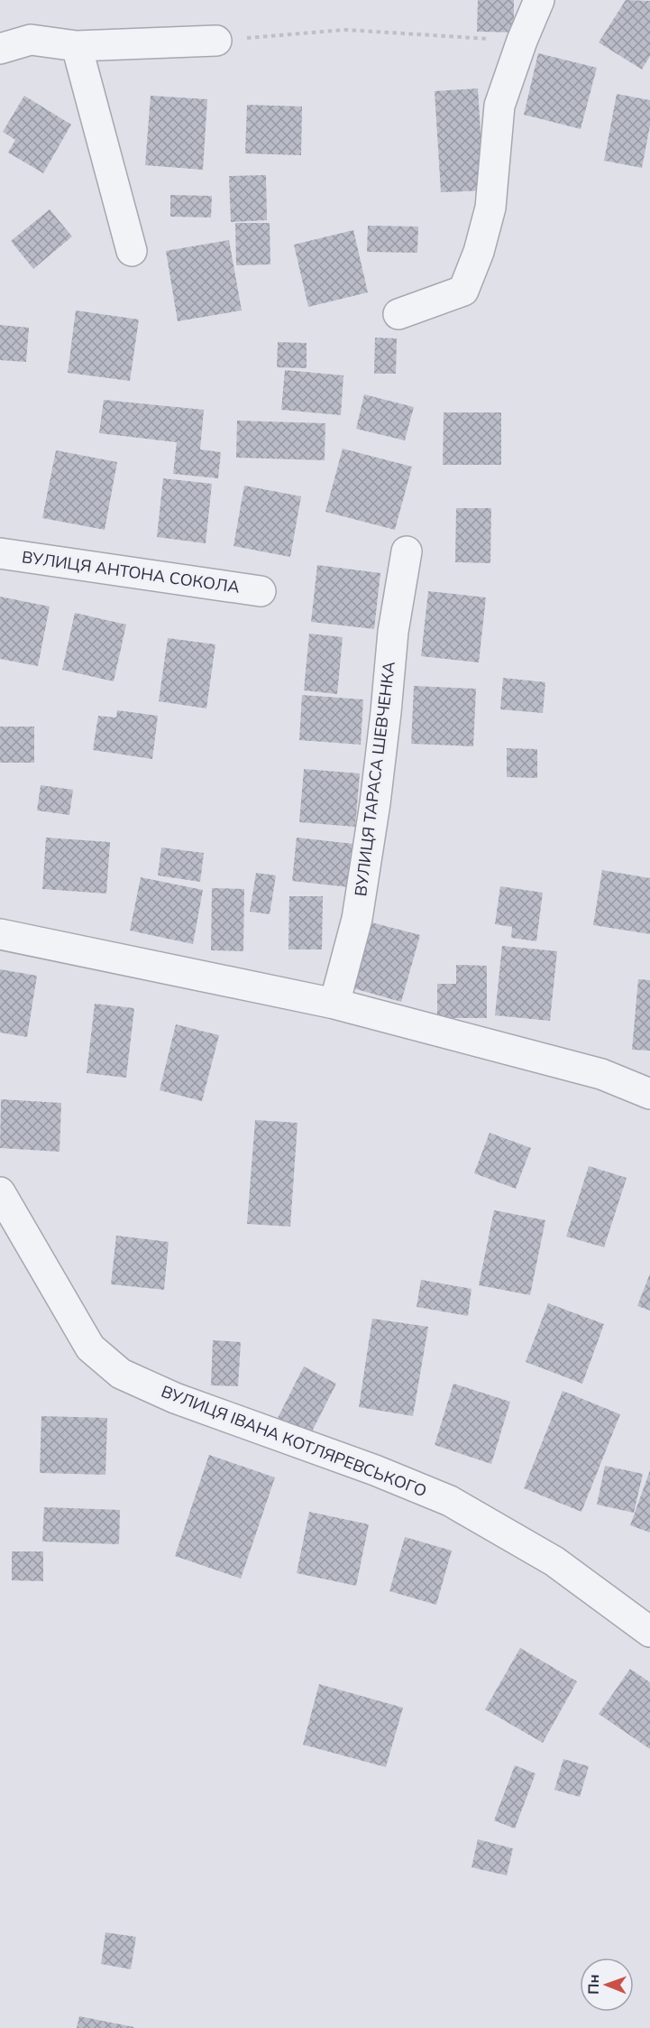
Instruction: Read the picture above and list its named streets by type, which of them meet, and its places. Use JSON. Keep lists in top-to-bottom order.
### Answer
{
  "streets": {
    "street": ["ВУЛИЦЯ АНТОНА СОКОЛА", "ВУЛИЦЯ ТАРАСА ШЕВЧЕНКА", "ВУЛИЦЯ ІВАНА КОТЛЯРЕВСЬКОГО"]
  },
  "north": "left"
}
